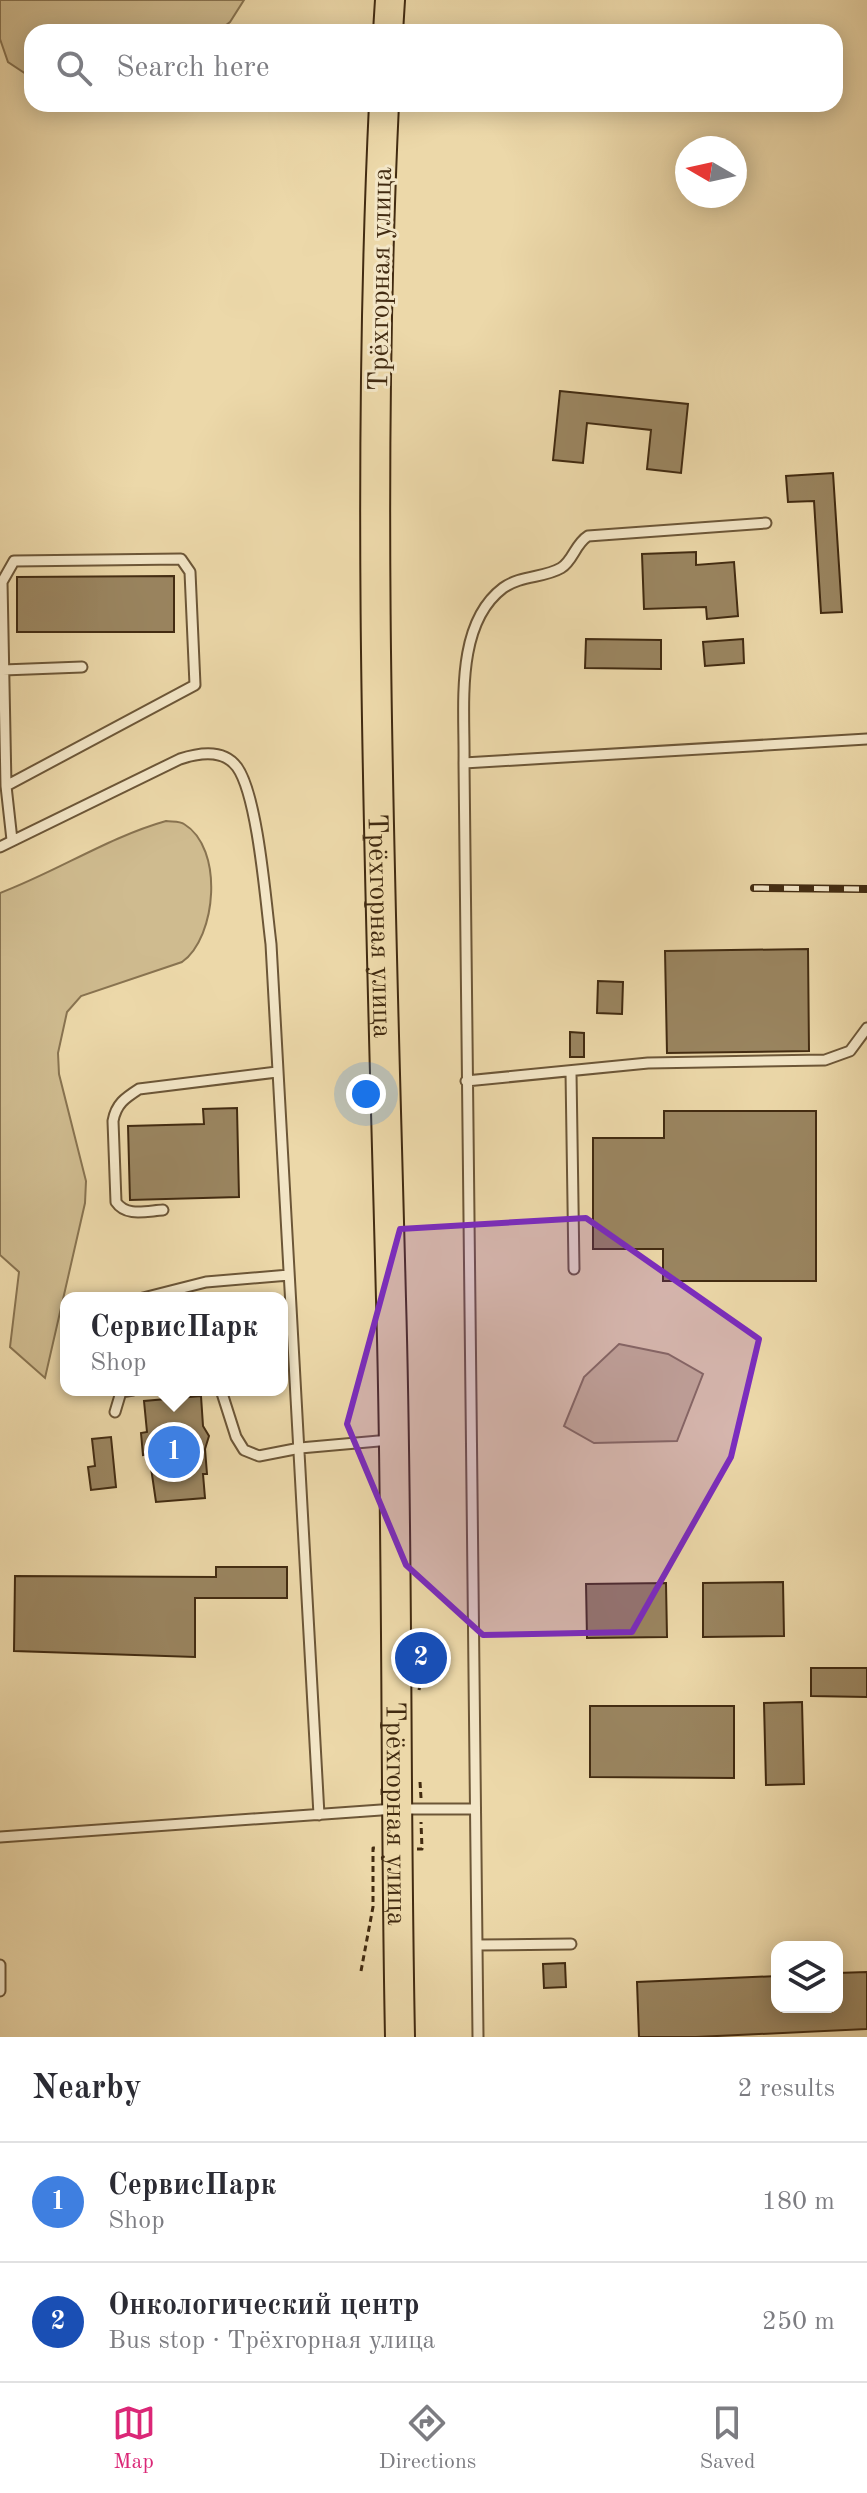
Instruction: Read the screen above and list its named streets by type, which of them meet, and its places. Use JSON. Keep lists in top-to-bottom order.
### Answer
{
  "streets": {
    "highway": ["Трёхгорная улица"]
  },
  "north": "left",
  "page": {
    "search": "Search here",
    "popup": ["СервисПарк", "Shop"],
    "pins": ["1", "2"],
    "heading": ["Nearby", "2 results"],
    "list": [
      {
        "mark": "1",
        "name": "СервисПарк",
        "note": "Shop",
        "value": "180 m"
      },
      {
        "mark": "2",
        "name": "Онкологический центр",
        "note": "Bus stop · Трёхгорная улица",
        "value": "250 m"
      }
    ],
    "nav": ["Map", "Directions", "Saved"]
  }
}
